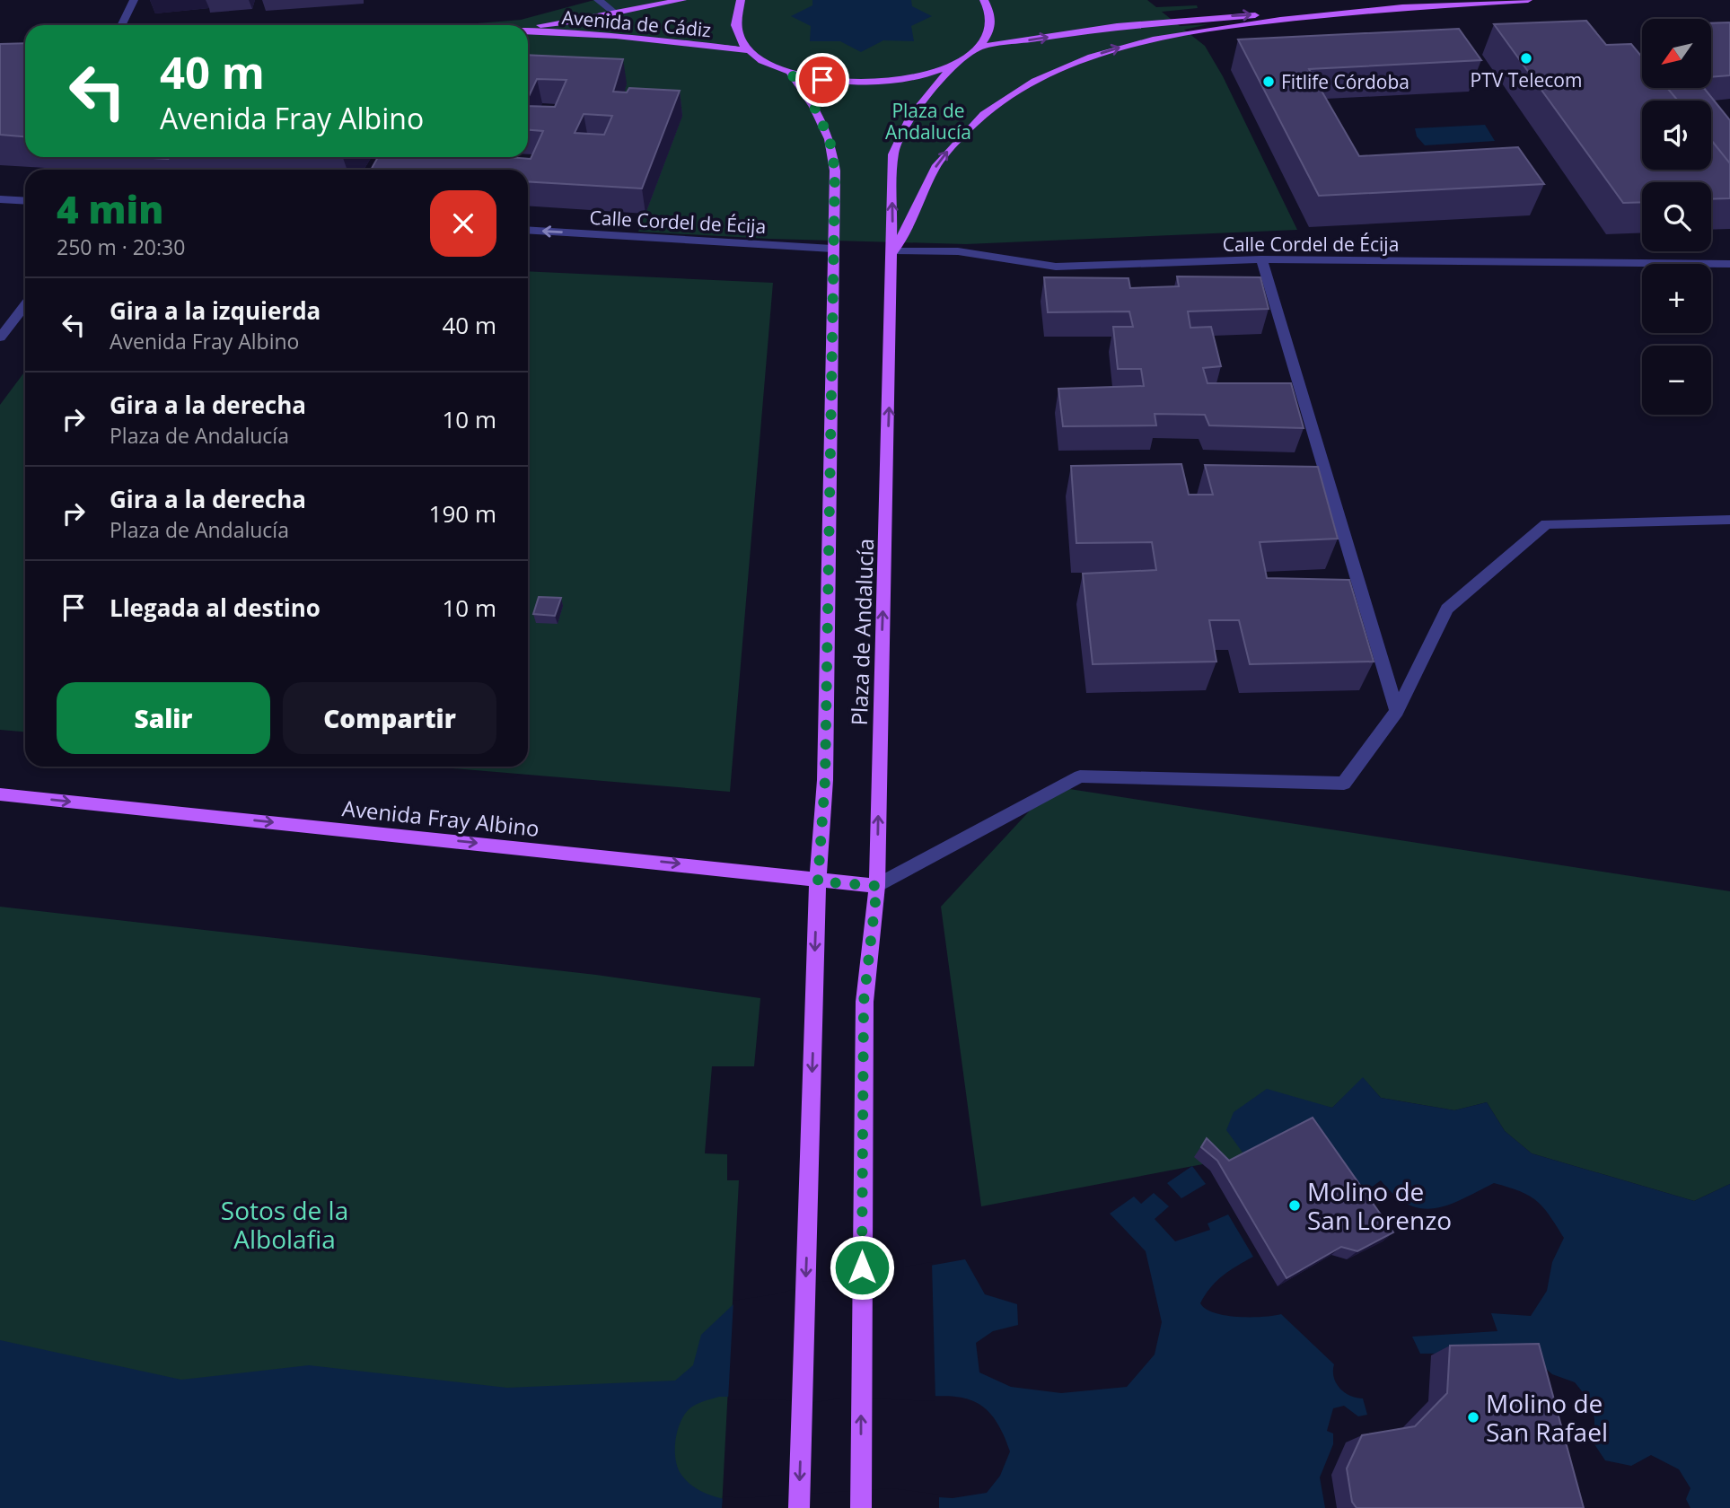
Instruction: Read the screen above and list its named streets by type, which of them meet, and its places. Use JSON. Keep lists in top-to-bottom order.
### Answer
{
  "streets": {
    "main road": ["Avenida de Cádiz", "Plaza de Andalucía", "Avenida Fray Albino"],
    "street": ["Calle Cordel de Écija"]
  },
  "crossings": [
    ["Avenida de Cádiz", "Plaza de Andalucía"],
    ["Calle Cordel de Écija", "Plaza de Andalucía"],
    ["Plaza de Andalucía", "Avenida Fray Albino"]
  ],
  "one_way": ["Avenida Fray Albino"],
  "parks": ["Plaza de Andalucía", "Sotos de la Albolafia"],
  "places": [
    "PTV Telecom",
    "Fitlife Córdoba",
    "Molino de San Lorenzo",
    "Molino de San Rafael"
  ],
  "north": "bottom left",
  "page": {
    "map_buttons": ["+", "−"],
    "turn": ["40 m", "Avenida Fray Albino"],
    "heading": ["4 min", "250 m · 20:30"],
    "list": [
      {
        "name": "Gira a la izquierda",
        "note": "Avenida Fray Albino",
        "value": "40 m"
      },
      {
        "name": "Gira a la derecha",
        "note": "Plaza de Andalucía",
        "value": "10 m"
      },
      {
        "name": "Gira a la derecha",
        "note": "Plaza de Andalucía",
        "value": "190 m"
      },
      {
        "name": "Llegada al destino",
        "value": "10 m"
      }
    ],
    "buttons": ["Salir", "Compartir"]
  }
}
